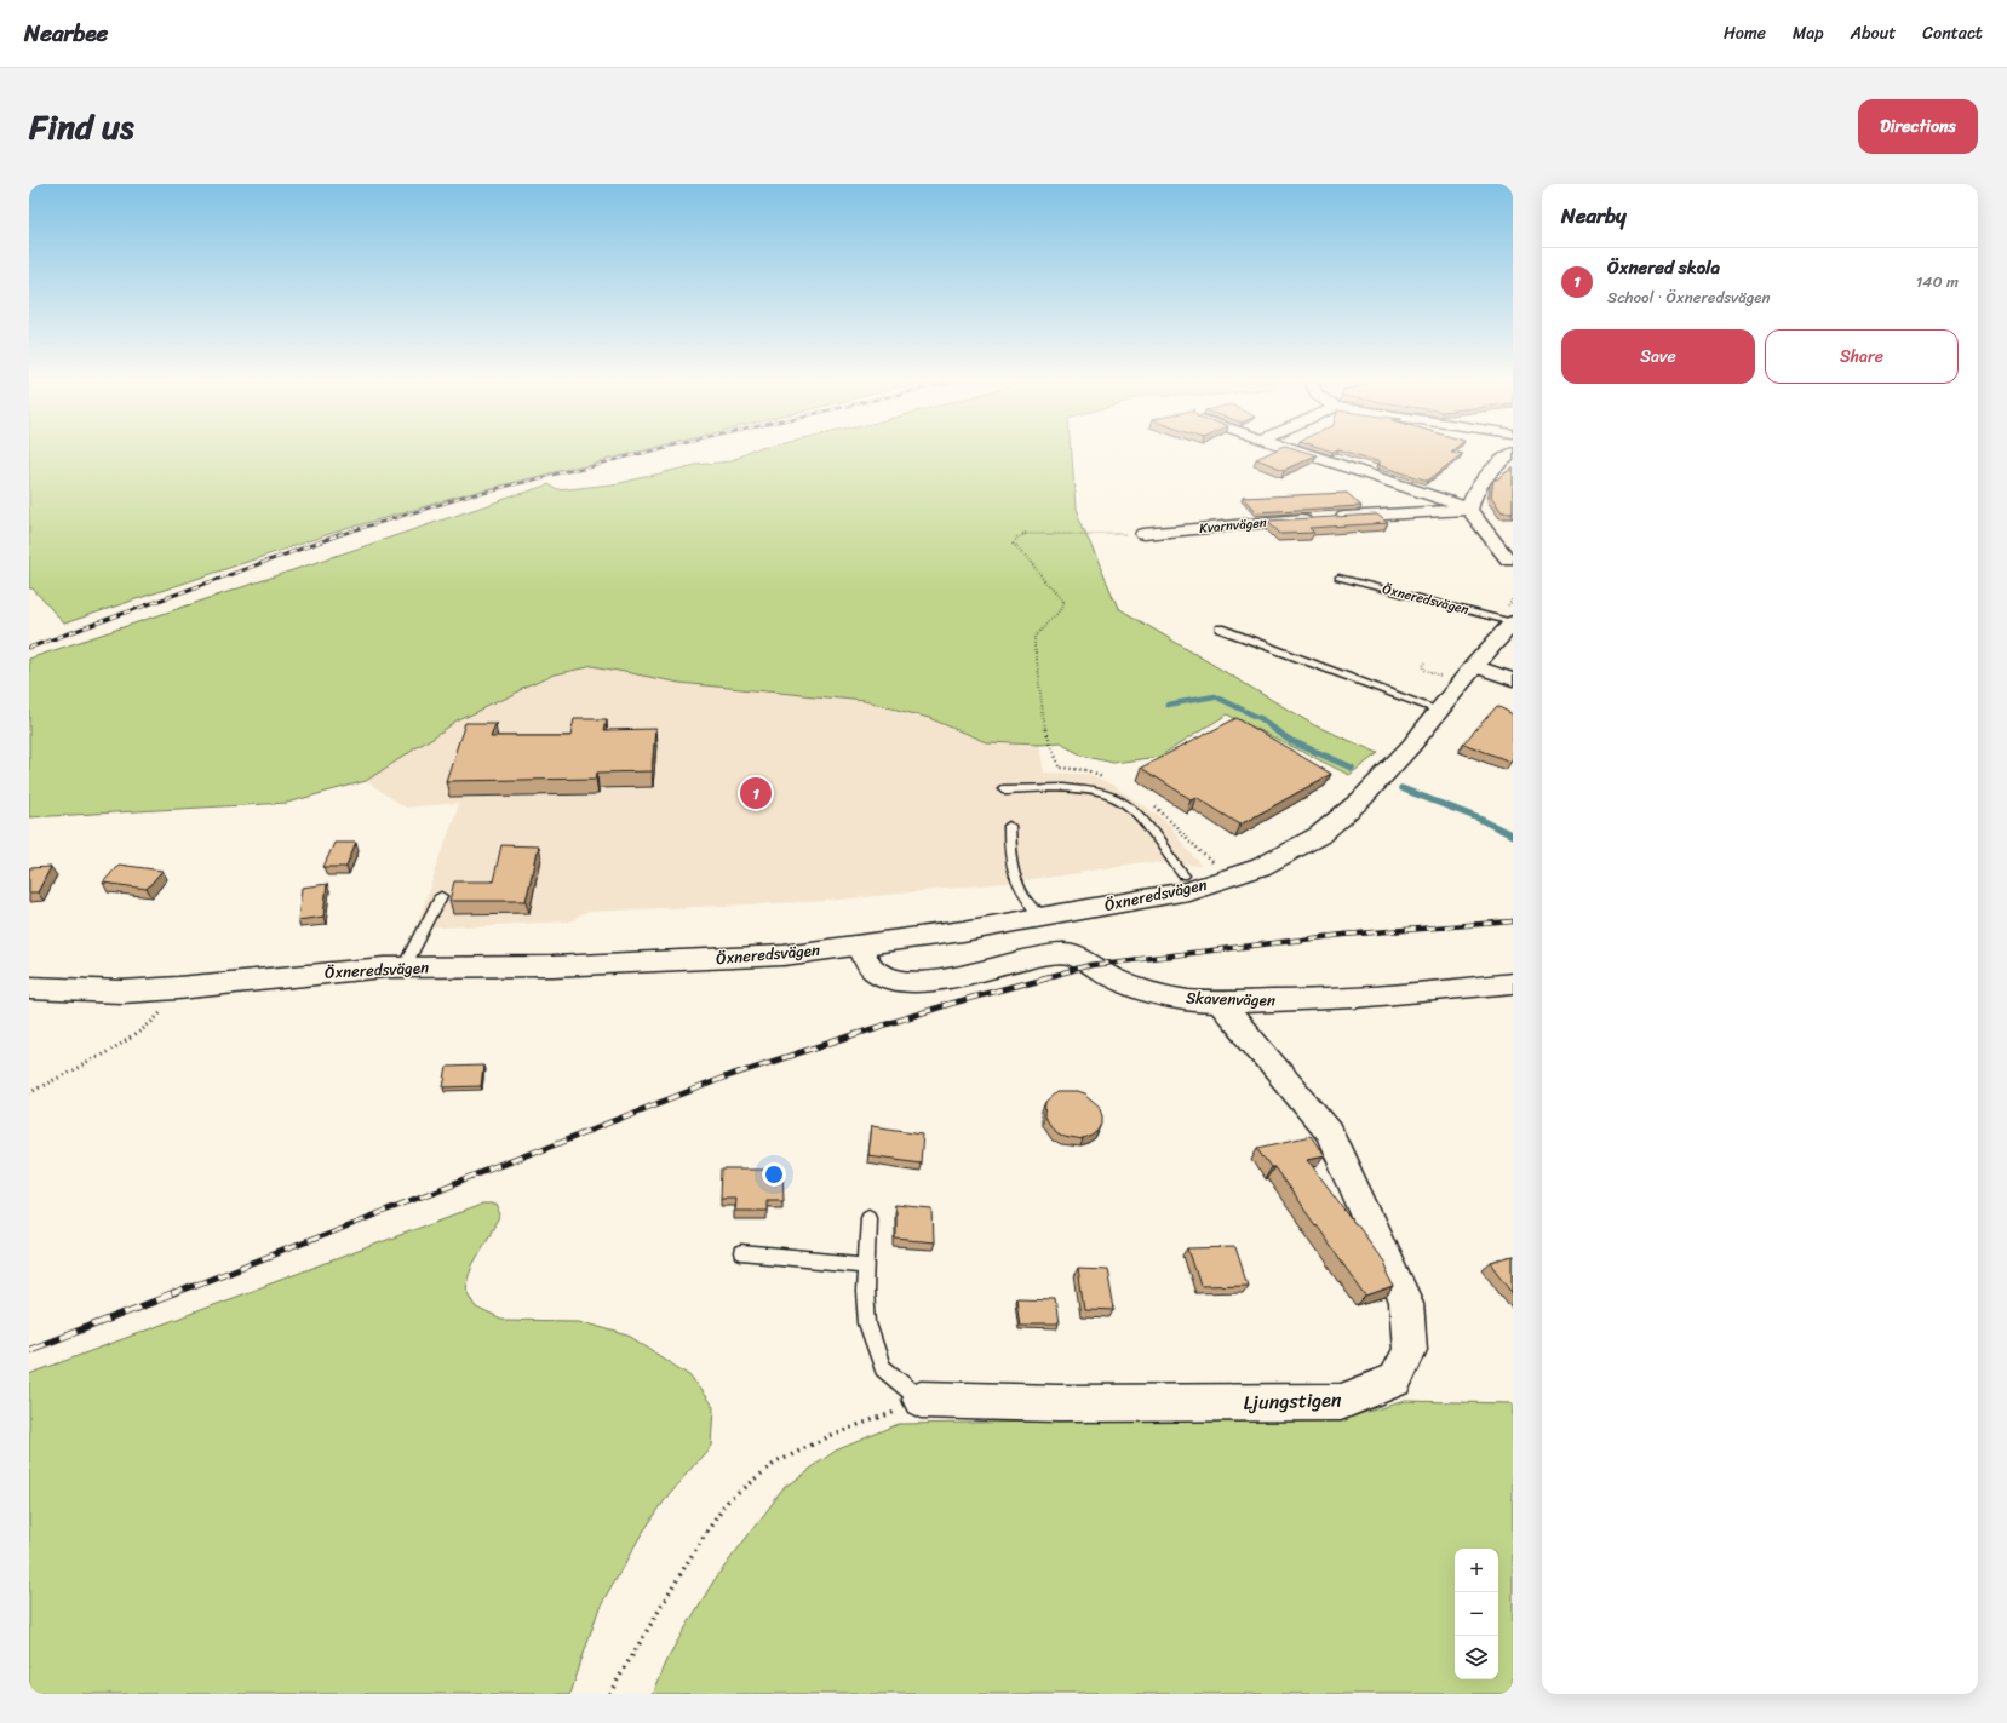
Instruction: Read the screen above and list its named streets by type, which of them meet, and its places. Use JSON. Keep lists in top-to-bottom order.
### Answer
{
  "streets": {
    "street": [
      "Kvarnvägen",
      "Öxneredsvägen",
      "Skavenvägen",
      "Ljungstigen"
    ]
  },
  "crossings": [
    ["Öxneredsvägen", "Skavenvägen"],
    ["Skavenvägen", "Ljungstigen"]
  ],
  "page": {
    "header": "Nearbee",
    "nav": [
      "Home",
      "Map",
      "About",
      "Contact"
    ],
    "title": "Find us",
    "buttons": [
      "Directions",
      ["Save", "Share"]
    ],
    "heading": "Nearby",
    "list": [
      {
        "mark": "1",
        "name": "Öxnered skola",
        "note": "School · Öxneredsvägen",
        "value": "140 m"
      }
    ],
    "pins": "1",
    "map_buttons": ["+", "−"]
  }
}
